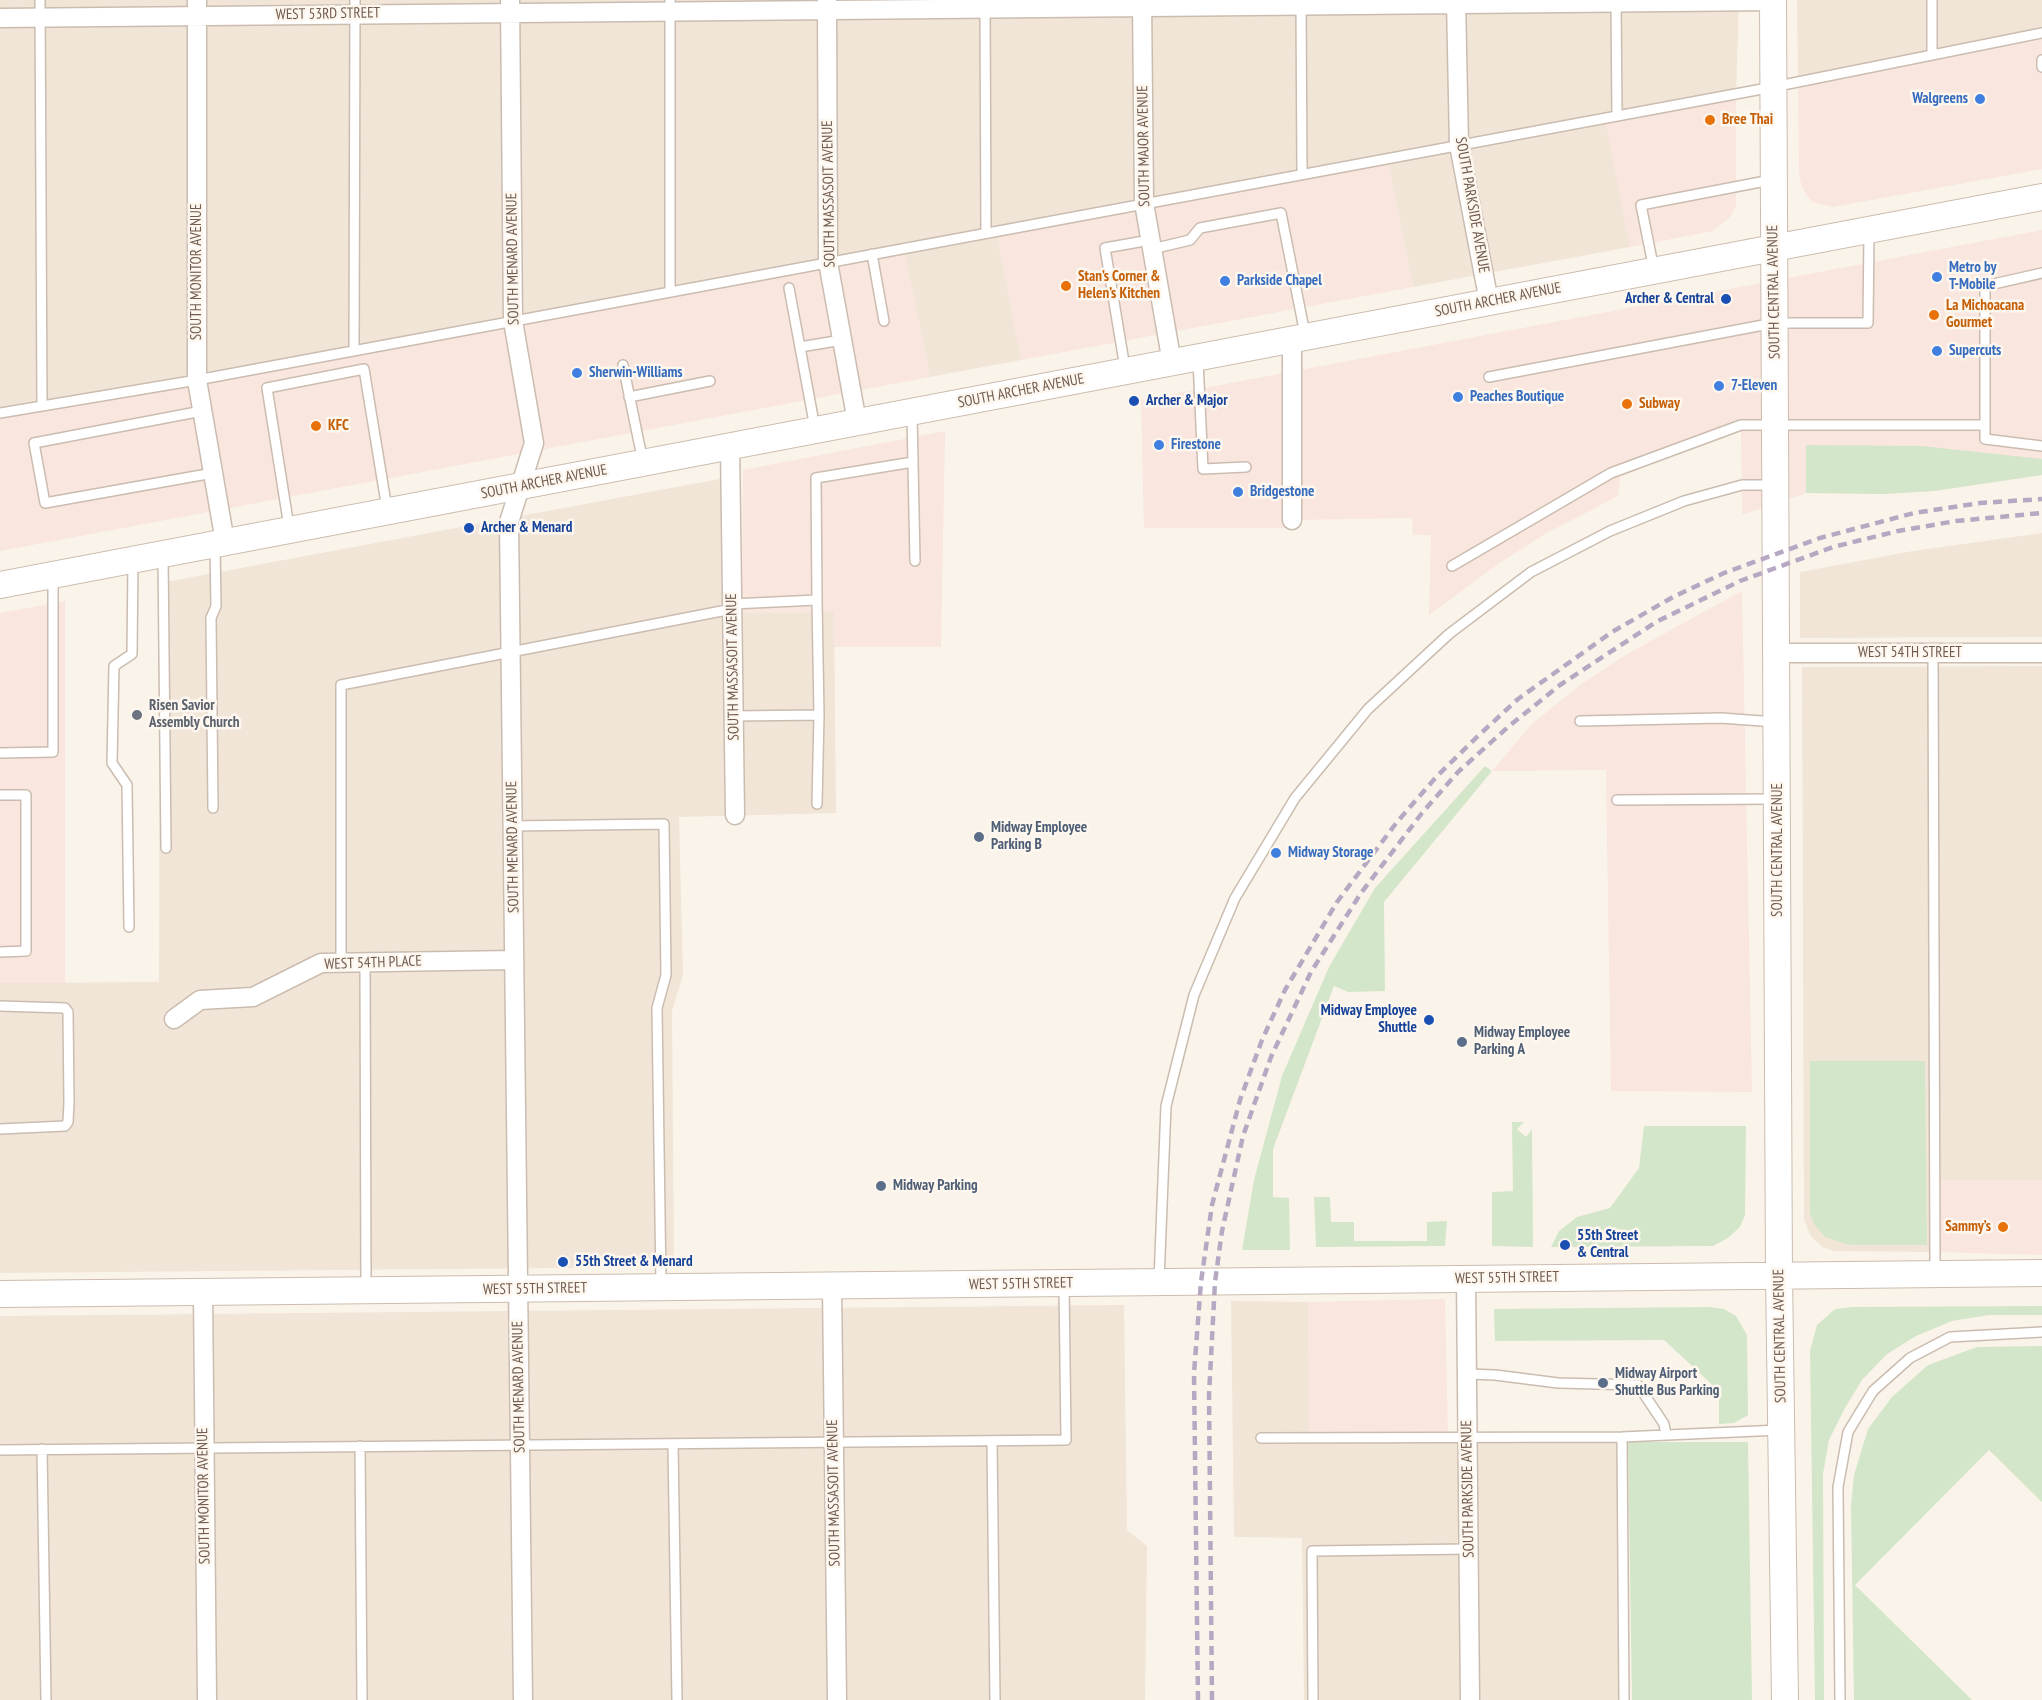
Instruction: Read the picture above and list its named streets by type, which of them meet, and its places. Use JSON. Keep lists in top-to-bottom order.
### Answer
{
  "streets": {
    "main road": ["SOUTH CENTRAL AVENUE", "SOUTH ARCHER AVENUE", "WEST 55TH STREET"],
    "street": [
      "WEST 53RD STREET",
      "SOUTH MAJOR AVENUE",
      "SOUTH MASSASOIT AVENUE",
      "SOUTH PARKSIDE AVENUE",
      "SOUTH MENARD AVENUE",
      "SOUTH MONITOR AVENUE",
      "WEST 54TH STREET",
      "WEST 54TH PLACE"
    ]
  },
  "crossings": [
    ["WEST 53RD STREET", "SOUTH MAJOR AVENUE"],
    ["WEST 53RD STREET", "SOUTH MASSASOIT AVENUE"],
    ["WEST 53RD STREET", "SOUTH PARKSIDE AVENUE"],
    ["WEST 53RD STREET", "SOUTH MENARD AVENUE"],
    ["WEST 53RD STREET", "SOUTH MONITOR AVENUE"],
    ["WEST 53RD STREET", "SOUTH CENTRAL AVENUE"],
    ["SOUTH MAJOR AVENUE", "SOUTH ARCHER AVENUE"],
    ["SOUTH MASSASOIT AVENUE", "SOUTH ARCHER AVENUE"],
    ["SOUTH MASSASOIT AVENUE", "WEST 55TH STREET"],
    ["SOUTH PARKSIDE AVENUE", "SOUTH ARCHER AVENUE"],
    ["SOUTH PARKSIDE AVENUE", "WEST 55TH STREET"],
    ["SOUTH MENARD AVENUE", "SOUTH ARCHER AVENUE"],
    ["SOUTH MENARD AVENUE", "WEST 54TH PLACE"],
    ["SOUTH MENARD AVENUE", "WEST 55TH STREET"],
    ["SOUTH MONITOR AVENUE", "SOUTH ARCHER AVENUE"],
    ["SOUTH MONITOR AVENUE", "WEST 55TH STREET"],
    ["SOUTH CENTRAL AVENUE", "SOUTH ARCHER AVENUE"],
    ["SOUTH CENTRAL AVENUE", "WEST 54TH STREET"],
    ["SOUTH CENTRAL AVENUE", "WEST 55TH STREET"]
  ],
  "places": [
    "Walgreens",
    "Bree Thai",
    "Metro by T-Mobile",
    "Parkside Chapel",
    "Stan’s Corner & Helen’s Kitchen",
    "Archer & Central",
    "La Michoacana Gourmet",
    "Supercuts",
    "Sherwin-Williams",
    "7-Eleven",
    "Peaches Boutique",
    "Archer & Major",
    "Subway",
    "KFC",
    "Firestone",
    "Bridgestone",
    "Archer & Menard",
    "Risen Savior Assembly Church",
    "Midway Employee Parking B",
    "Midway Storage",
    "Midway Employee Shuttle",
    "Midway Employee Parking A",
    "Midway Parking",
    "Sammy’s",
    "55th Street & Central",
    "55th Street & Menard",
    "Midway Airport Shuttle Bus Parking"
  ]
}
